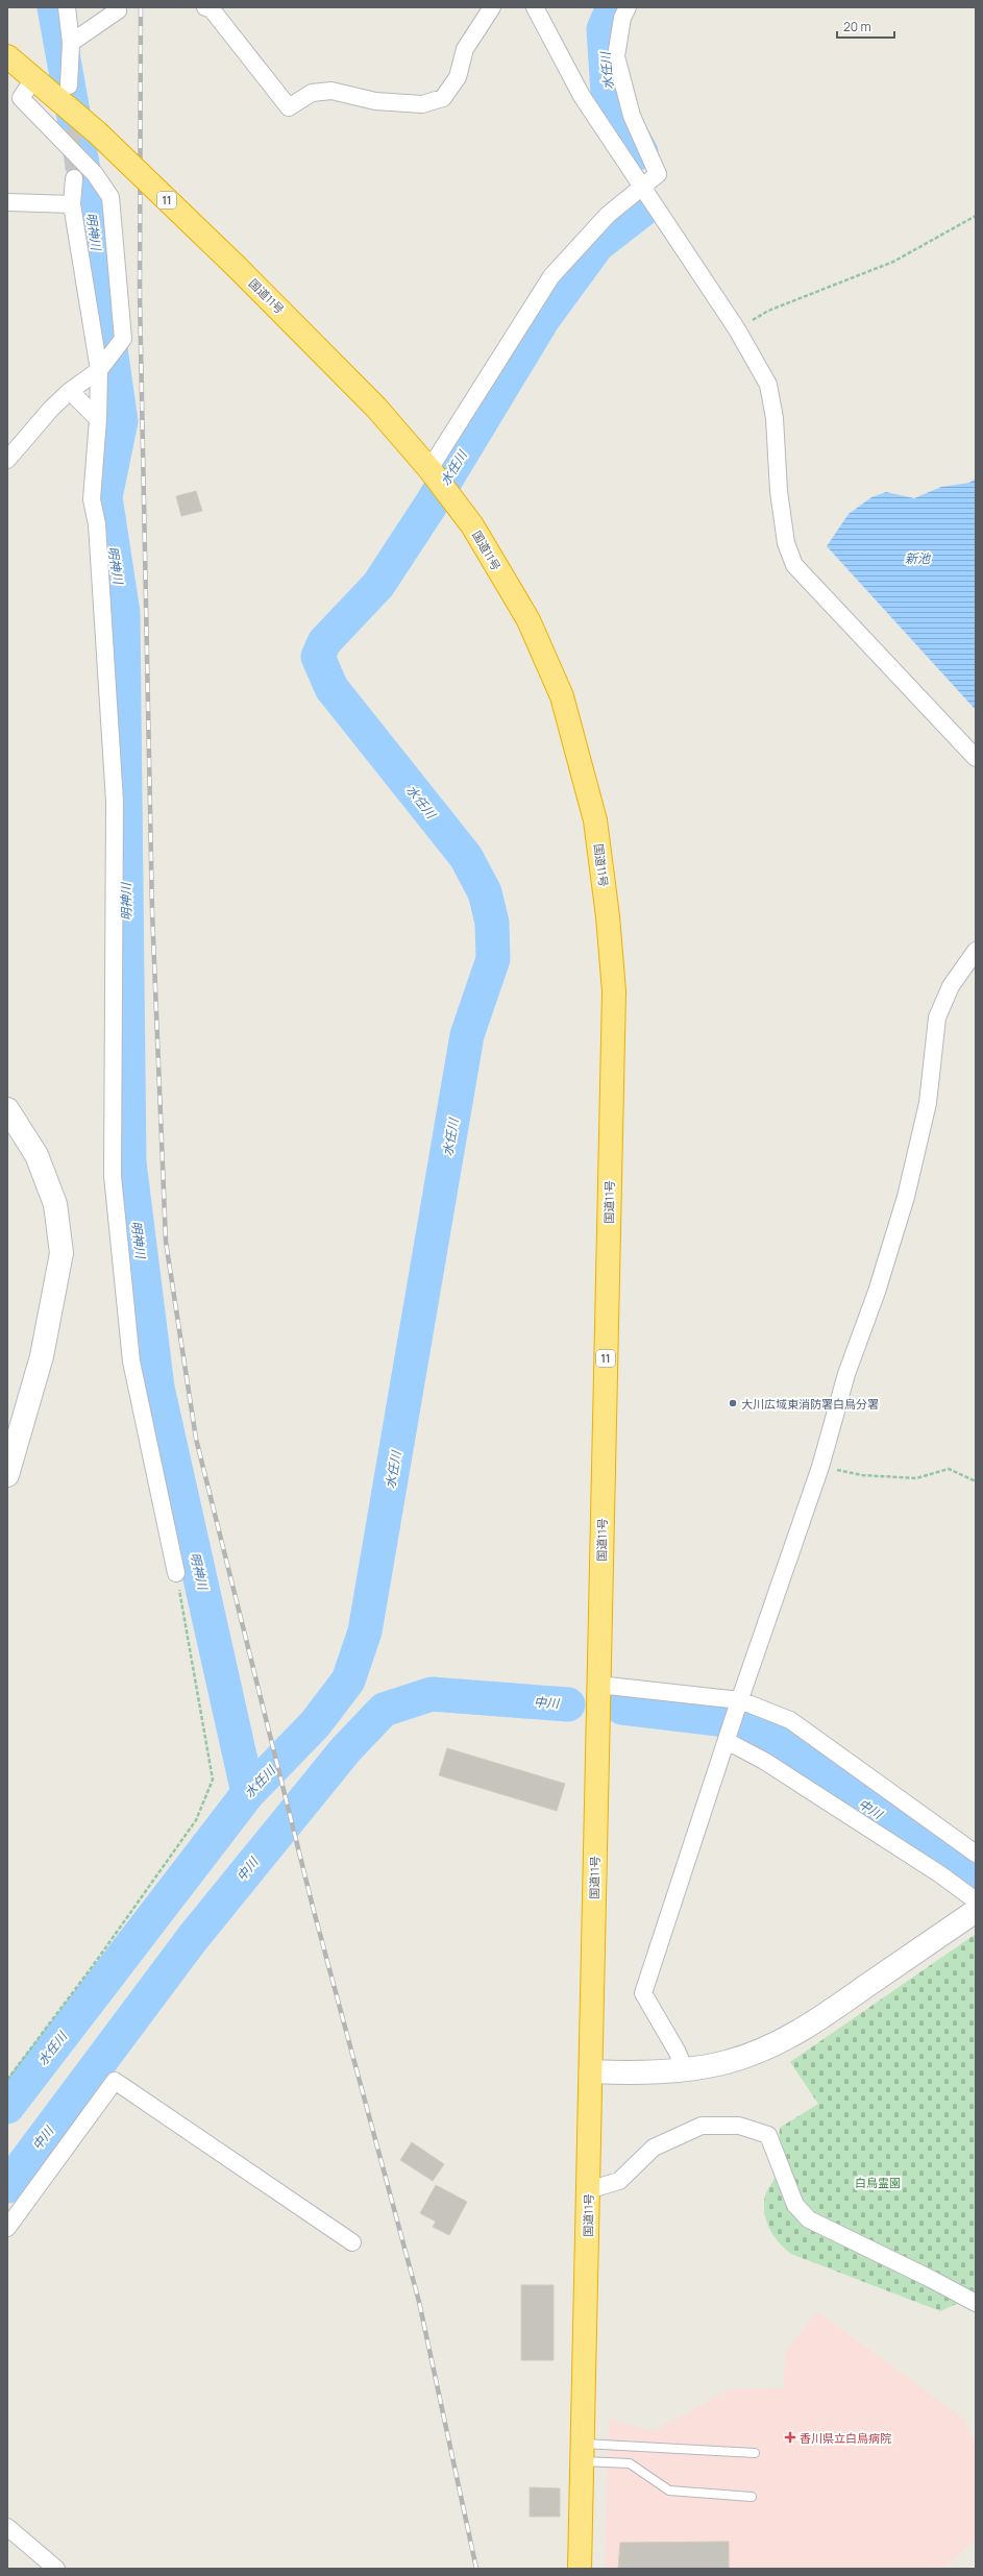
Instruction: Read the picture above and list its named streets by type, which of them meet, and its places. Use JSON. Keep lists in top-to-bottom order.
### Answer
{
  "streets": {
    "highway": ["11", "国道11号"]
  },
  "water": [
    "水任川",
    "明神川",
    "新池",
    "中川"
  ],
  "parks": ["白鳥霊園"],
  "places": {
    "other": ["大川広域東消防署白鳥分署"],
    "health": ["香川県立白鳥病院"]
  },
  "scale_bar": "20 m"
}
